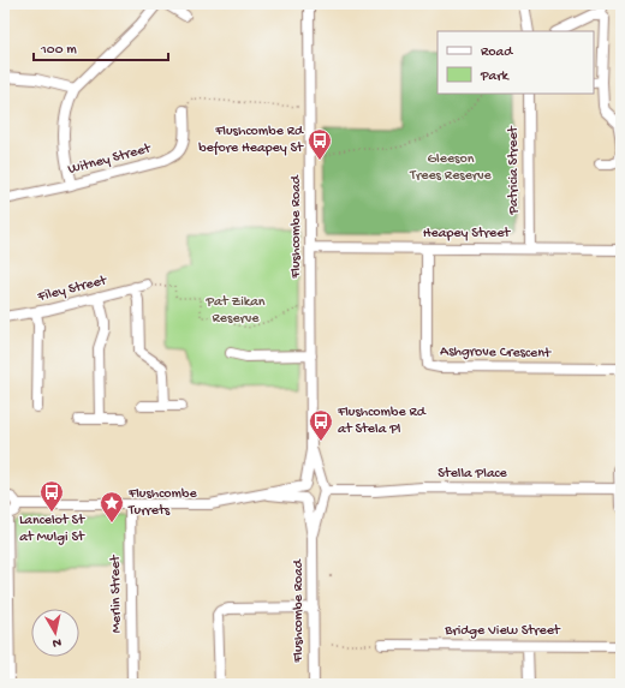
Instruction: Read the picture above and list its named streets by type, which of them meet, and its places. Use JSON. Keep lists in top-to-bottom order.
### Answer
{
  "streets": {
    "street": [
      "Witney Street",
      "Patricia Street",
      "Flushcombe Road",
      "Heapey Street",
      "Filey Street",
      "Ashgrove Crescent",
      "Stella Place",
      "Merlin Street",
      "Bridge View Street"
    ]
  },
  "crossings": [
    ["Patricia Street", "Heapey Street"],
    ["Flushcombe Road", "Heapey Street"],
    ["Flushcombe Road", "Stella Place"],
    ["Heapey Street", "Ashgrove Crescent"]
  ],
  "parks": ["Gleeson Trees Reserve", "Pat Zikan Reserve"],
  "places": {
    "bus stop": ["Flushcombe Rd before Heapey St", "Flushcombe Rd at Stela Pl", "Lancelot St at Mulgi St"],
    "place": ["Flushcombe Turrets"]
  },
  "legend": ["Road", "Park"],
  "scale_bar": "100 m",
  "north": "bottom"
}
